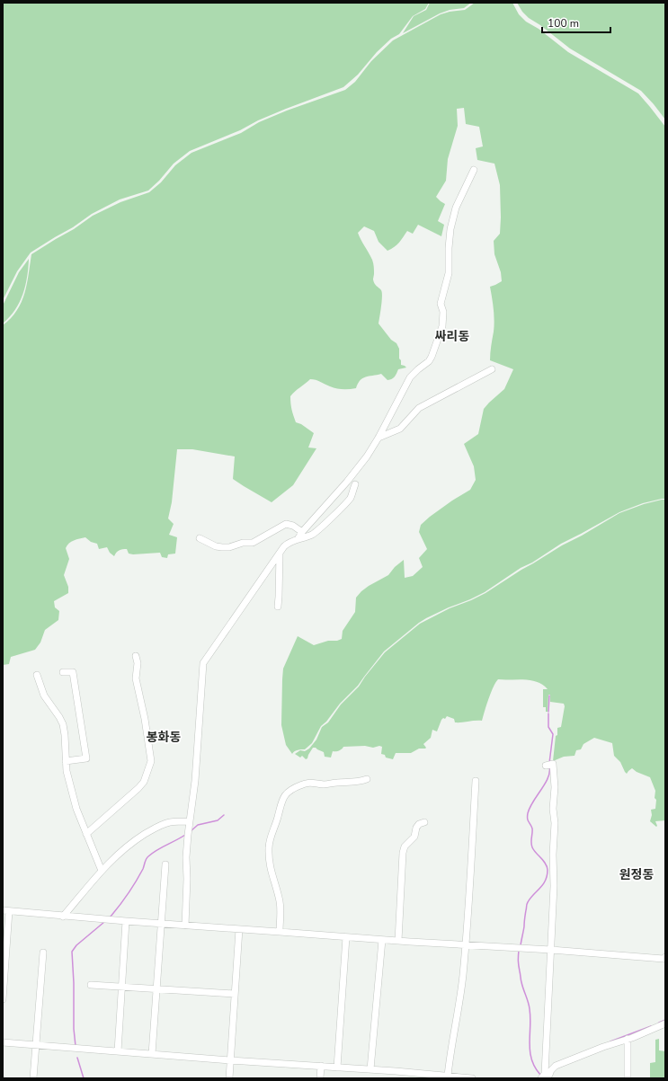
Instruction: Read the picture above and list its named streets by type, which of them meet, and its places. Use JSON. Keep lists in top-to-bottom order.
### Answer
{
  "districts": ["싸리동", "봉화동", "원정동"],
  "scale_bar": "100 m"
}
